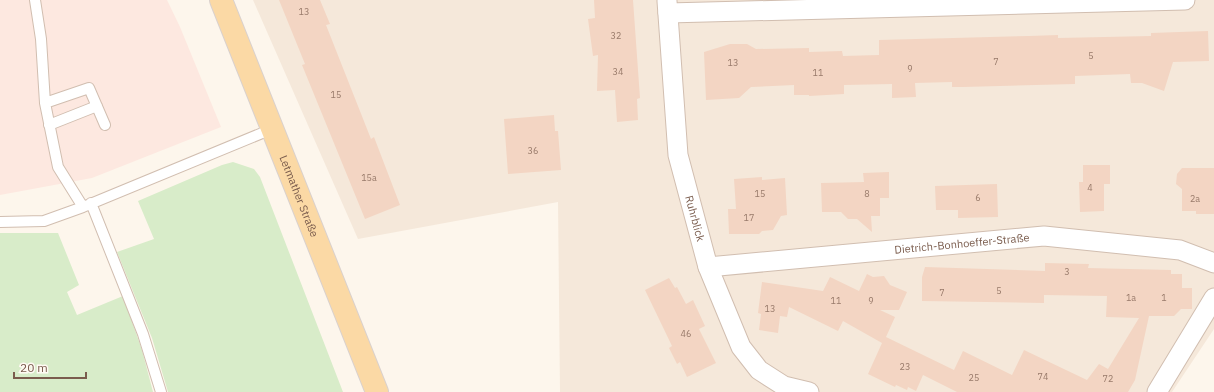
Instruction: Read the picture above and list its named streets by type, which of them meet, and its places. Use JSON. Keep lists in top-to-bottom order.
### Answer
{
  "streets": {
    "main road": ["Letmather Straße"],
    "street": ["Ruhrblick", "Dietrich-Bonhoeffer-Straße"]
  },
  "crossings": [
    ["Ruhrblick", "Dietrich-Bonhoeffer-Straße"]
  ],
  "house_numbers": [
    "13",
    "32",
    "5",
    "7",
    "13",
    "9",
    "34",
    "11",
    "15",
    "36",
    "15a",
    "4",
    "15",
    "8",
    "6",
    "2a",
    "17",
    "3",
    "5",
    "7",
    "1a",
    "1",
    "11",
    "9",
    "13",
    "46",
    "23",
    "74",
    "25",
    "72"
  ],
  "scale_bar": "20 m"
}
